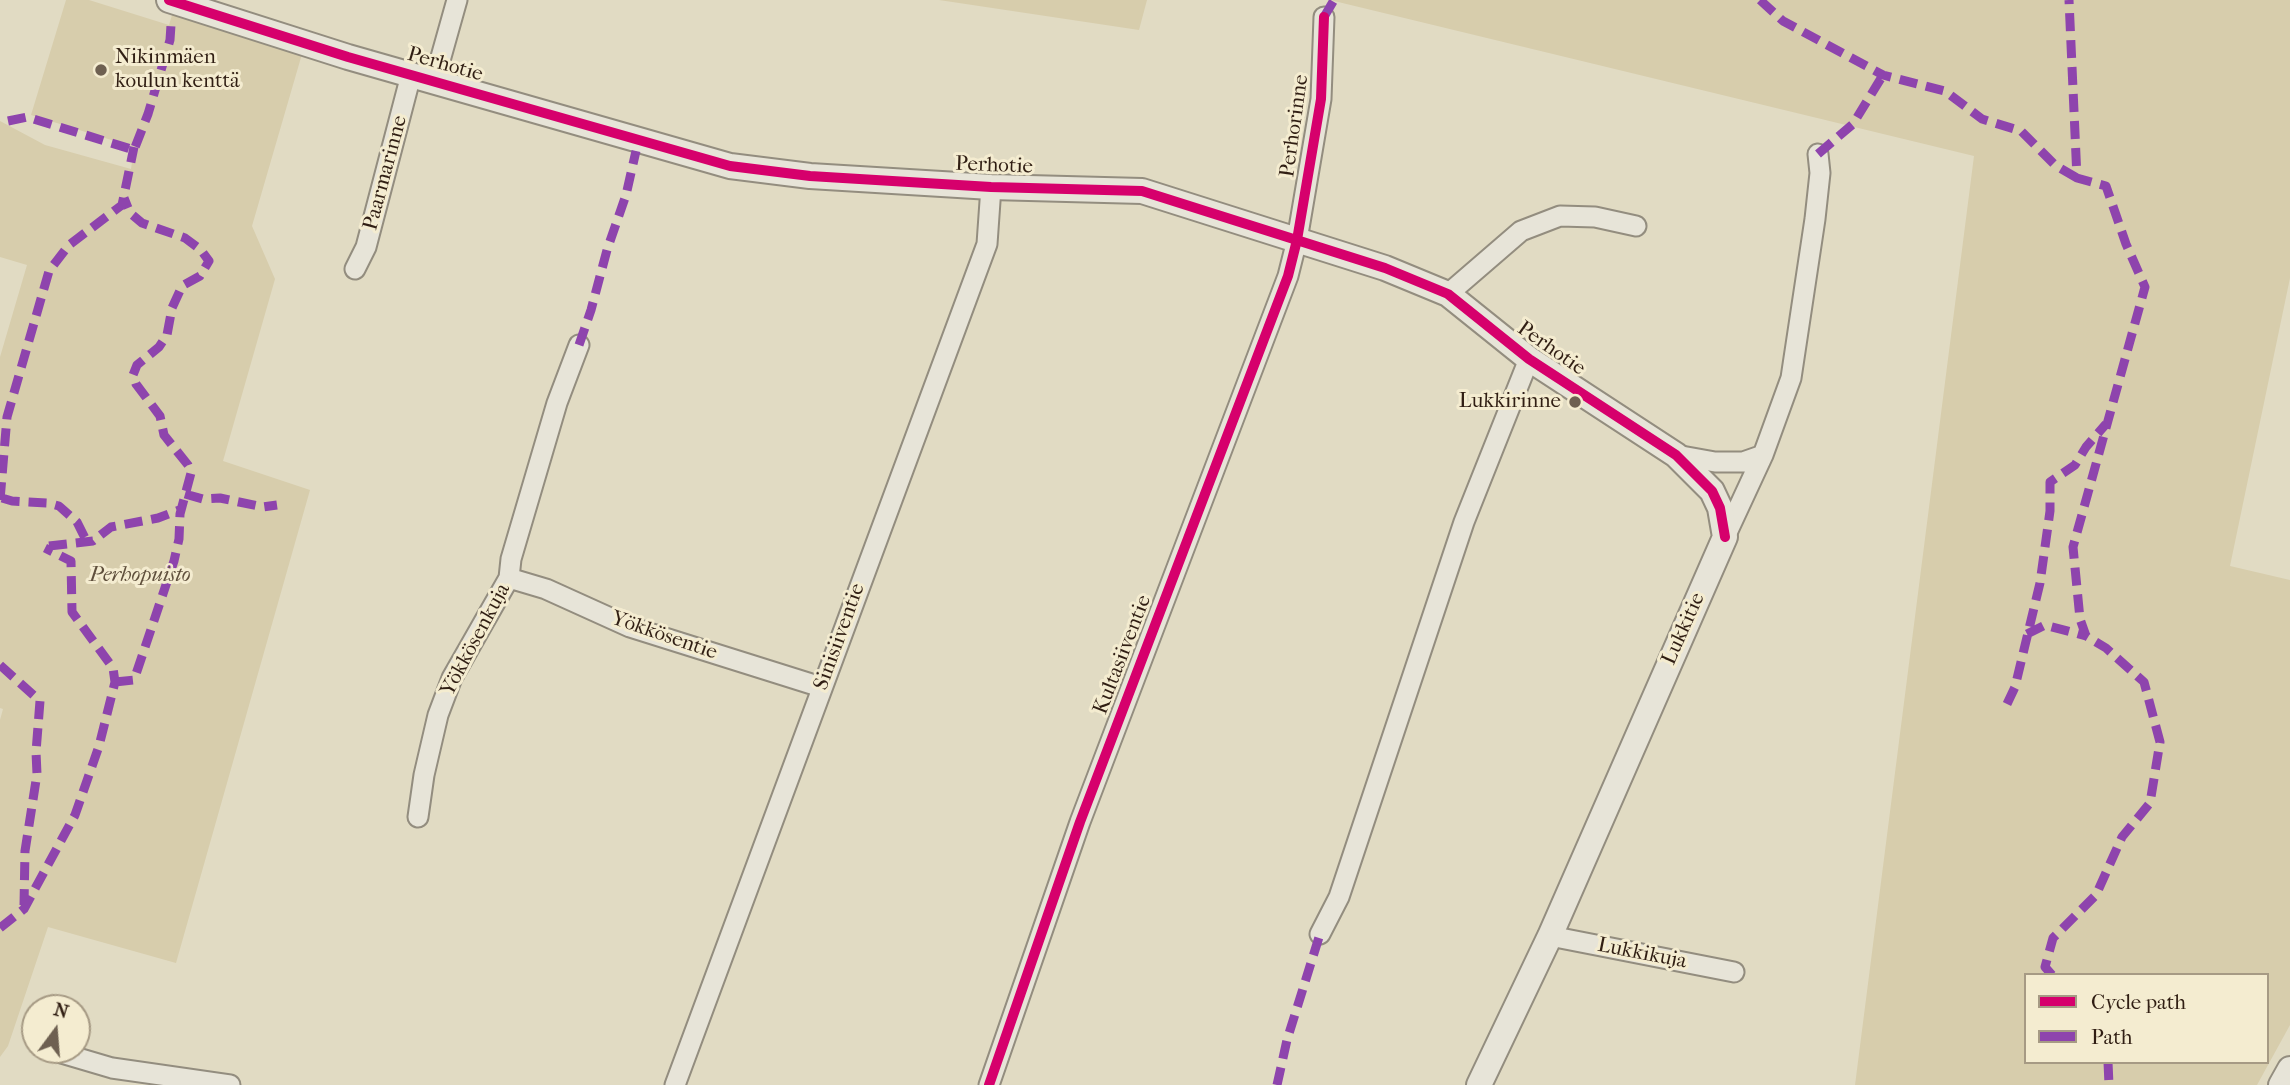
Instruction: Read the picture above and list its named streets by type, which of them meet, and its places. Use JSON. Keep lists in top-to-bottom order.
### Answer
{
  "streets": {
    "street": [
      "Perhotie",
      "Perhorinne",
      "Paarmarinne",
      "Lukkitie",
      "Yökkösentie",
      "Sinisiiventie",
      "Yökkösenkuja",
      "Kultasiiventie",
      "Lukkikuja"
    ]
  },
  "crossings": [
    ["Perhotie", "Perhorinne"],
    ["Perhotie", "Paarmarinne"],
    ["Perhotie", "Lukkitie"],
    ["Perhotie", "Sinisiiventie"],
    ["Perhotie", "Kultasiiventie"],
    ["Perhorinne", "Kultasiiventie"],
    ["Lukkitie", "Lukkikuja"],
    ["Yökkösentie", "Sinisiiventie"],
    ["Yökkösentie", "Yökkösenkuja"]
  ],
  "parks": ["Perhopuisto"],
  "places": ["Nikinmäen koulun kenttä", "Lukkirinne"],
  "legend": ["Cycle path", "Path"],
  "north": "top"
}
